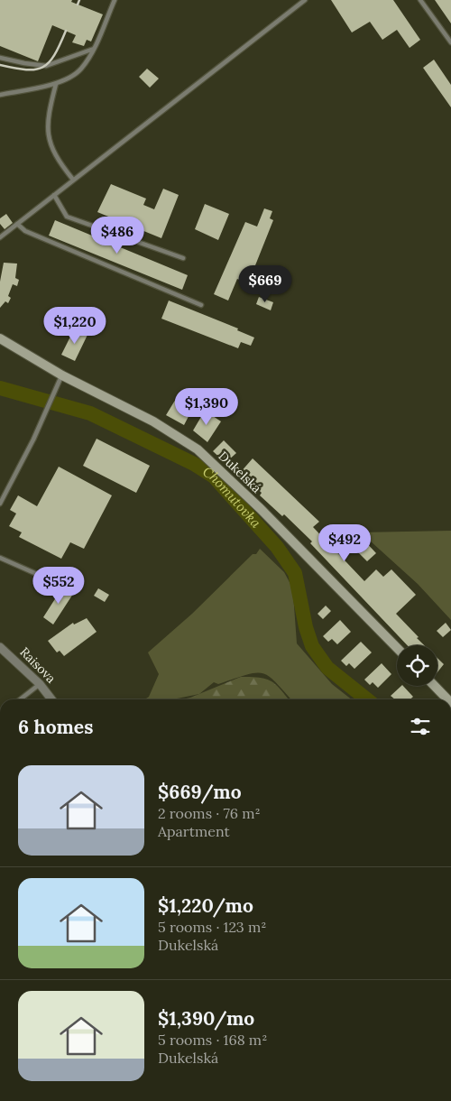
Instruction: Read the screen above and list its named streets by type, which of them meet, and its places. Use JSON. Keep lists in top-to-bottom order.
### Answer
{
  "streets": {
    "street": ["Dukelská", "Raisova"]
  },
  "water": ["Chomutovka"],
  "page": {
    "price": [
      "$486",
      "$669",
      "$1,220",
      "$1,390",
      "$492",
      "$552"
    ],
    "heading": "6 homes",
    "list": [
      {
        "name": "$669/mo",
        "note": "2 rooms · 76 m² · Apartment"
      },
      {
        "name": "$1,220/mo",
        "note": "5 rooms · 123 m² · Dukelská"
      },
      {
        "name": "$1,390/mo",
        "note": "5 rooms · 168 m² · Dukelská"
      }
    ]
  }
}
